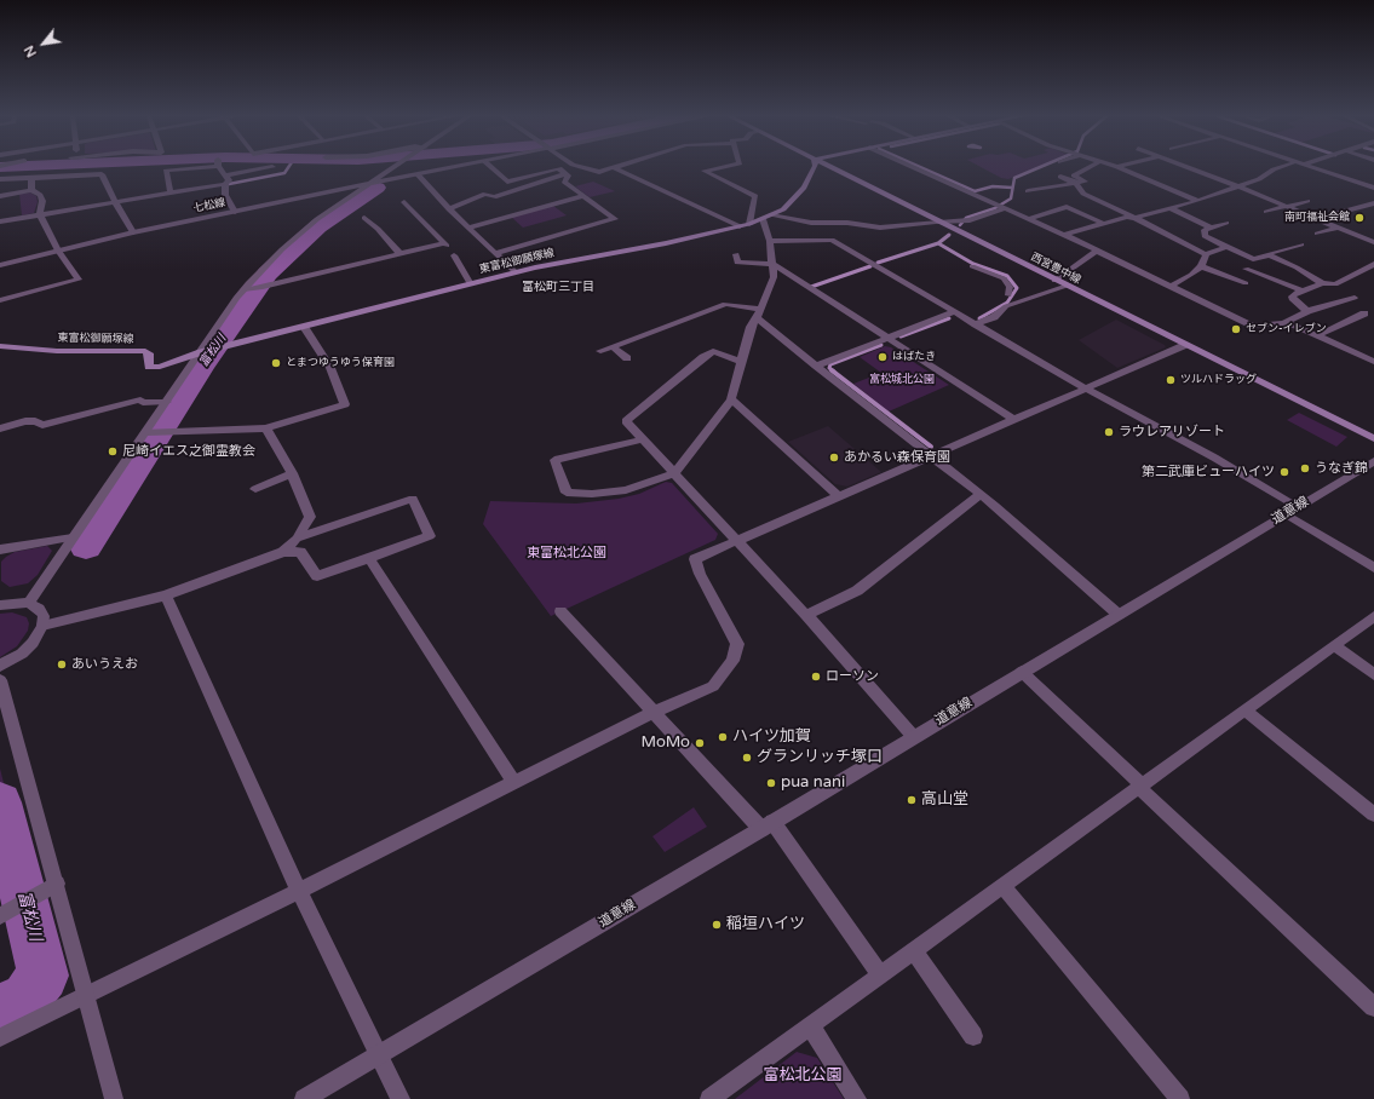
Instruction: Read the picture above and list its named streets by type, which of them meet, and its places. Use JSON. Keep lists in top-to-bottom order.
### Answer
{
  "streets": {
    "main road": ["東富松御願塚線", "西宮豊中線"],
    "street": ["七松線", "道意線"]
  },
  "districts": ["富松町三丁目"],
  "water": ["富松川"],
  "parks": ["富松城北公園", "東富松北公園", "富松北公園"],
  "places": [
    "南町福祉会館",
    "セブン-イレブン",
    "はばたき",
    "とまつゆうゆう保育園",
    "ツルハドラッグ",
    "ラウレアリゾート",
    "尼崎イエス之御霊教会",
    "あかるい森保育園",
    "うなぎ錦",
    "第二武庫ビューハイツ",
    "あいうえお",
    "ローソン",
    "ハイツ加賀",
    "MoMo",
    "グランリッチ塚口",
    "pua nani",
    "高山堂",
    "稲垣ハイツ"
  ],
  "north": "bottom left"
}
